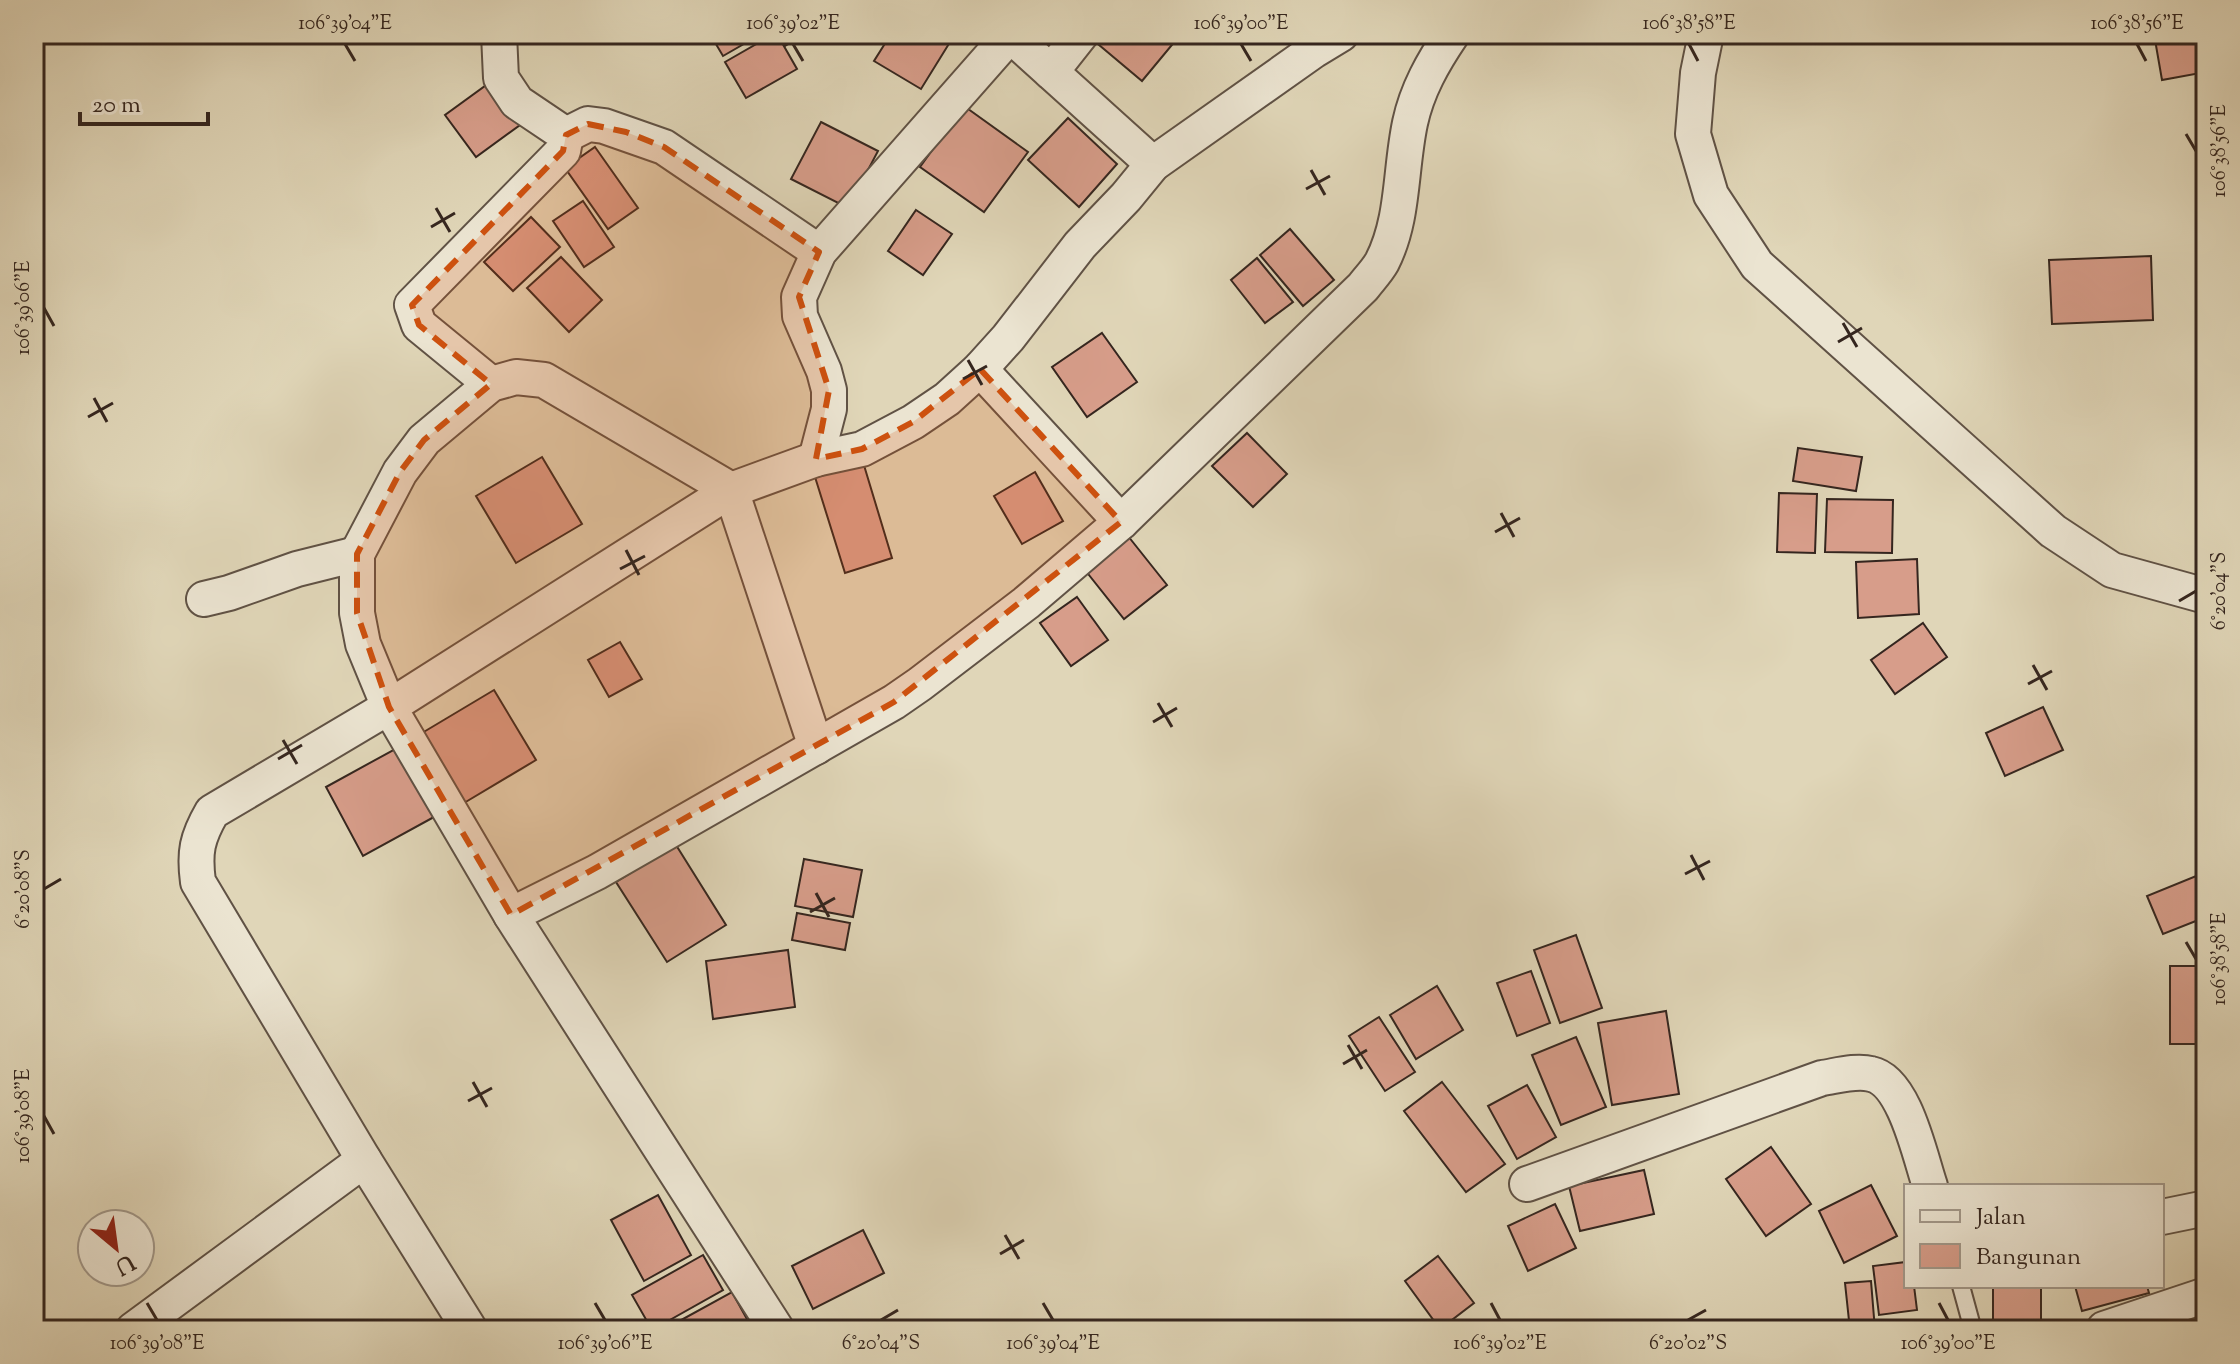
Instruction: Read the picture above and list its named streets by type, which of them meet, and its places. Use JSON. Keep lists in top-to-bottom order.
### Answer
{
  "legend": ["Jalan", "Bangunan"],
  "scale_bar": "20 m",
  "north": "bottom right",
  "coordinates": [
    "106°39'04\"E",
    "106°39'02\"E",
    "106°39'00\"E",
    "106°38'58\"E",
    "106°38'56\"E",
    "106°39'06\"E",
    "6°20'04\"S",
    "6°20'08\"S",
    "106°39'08\"E",
    "6°20'02\"S"
  ]
}
